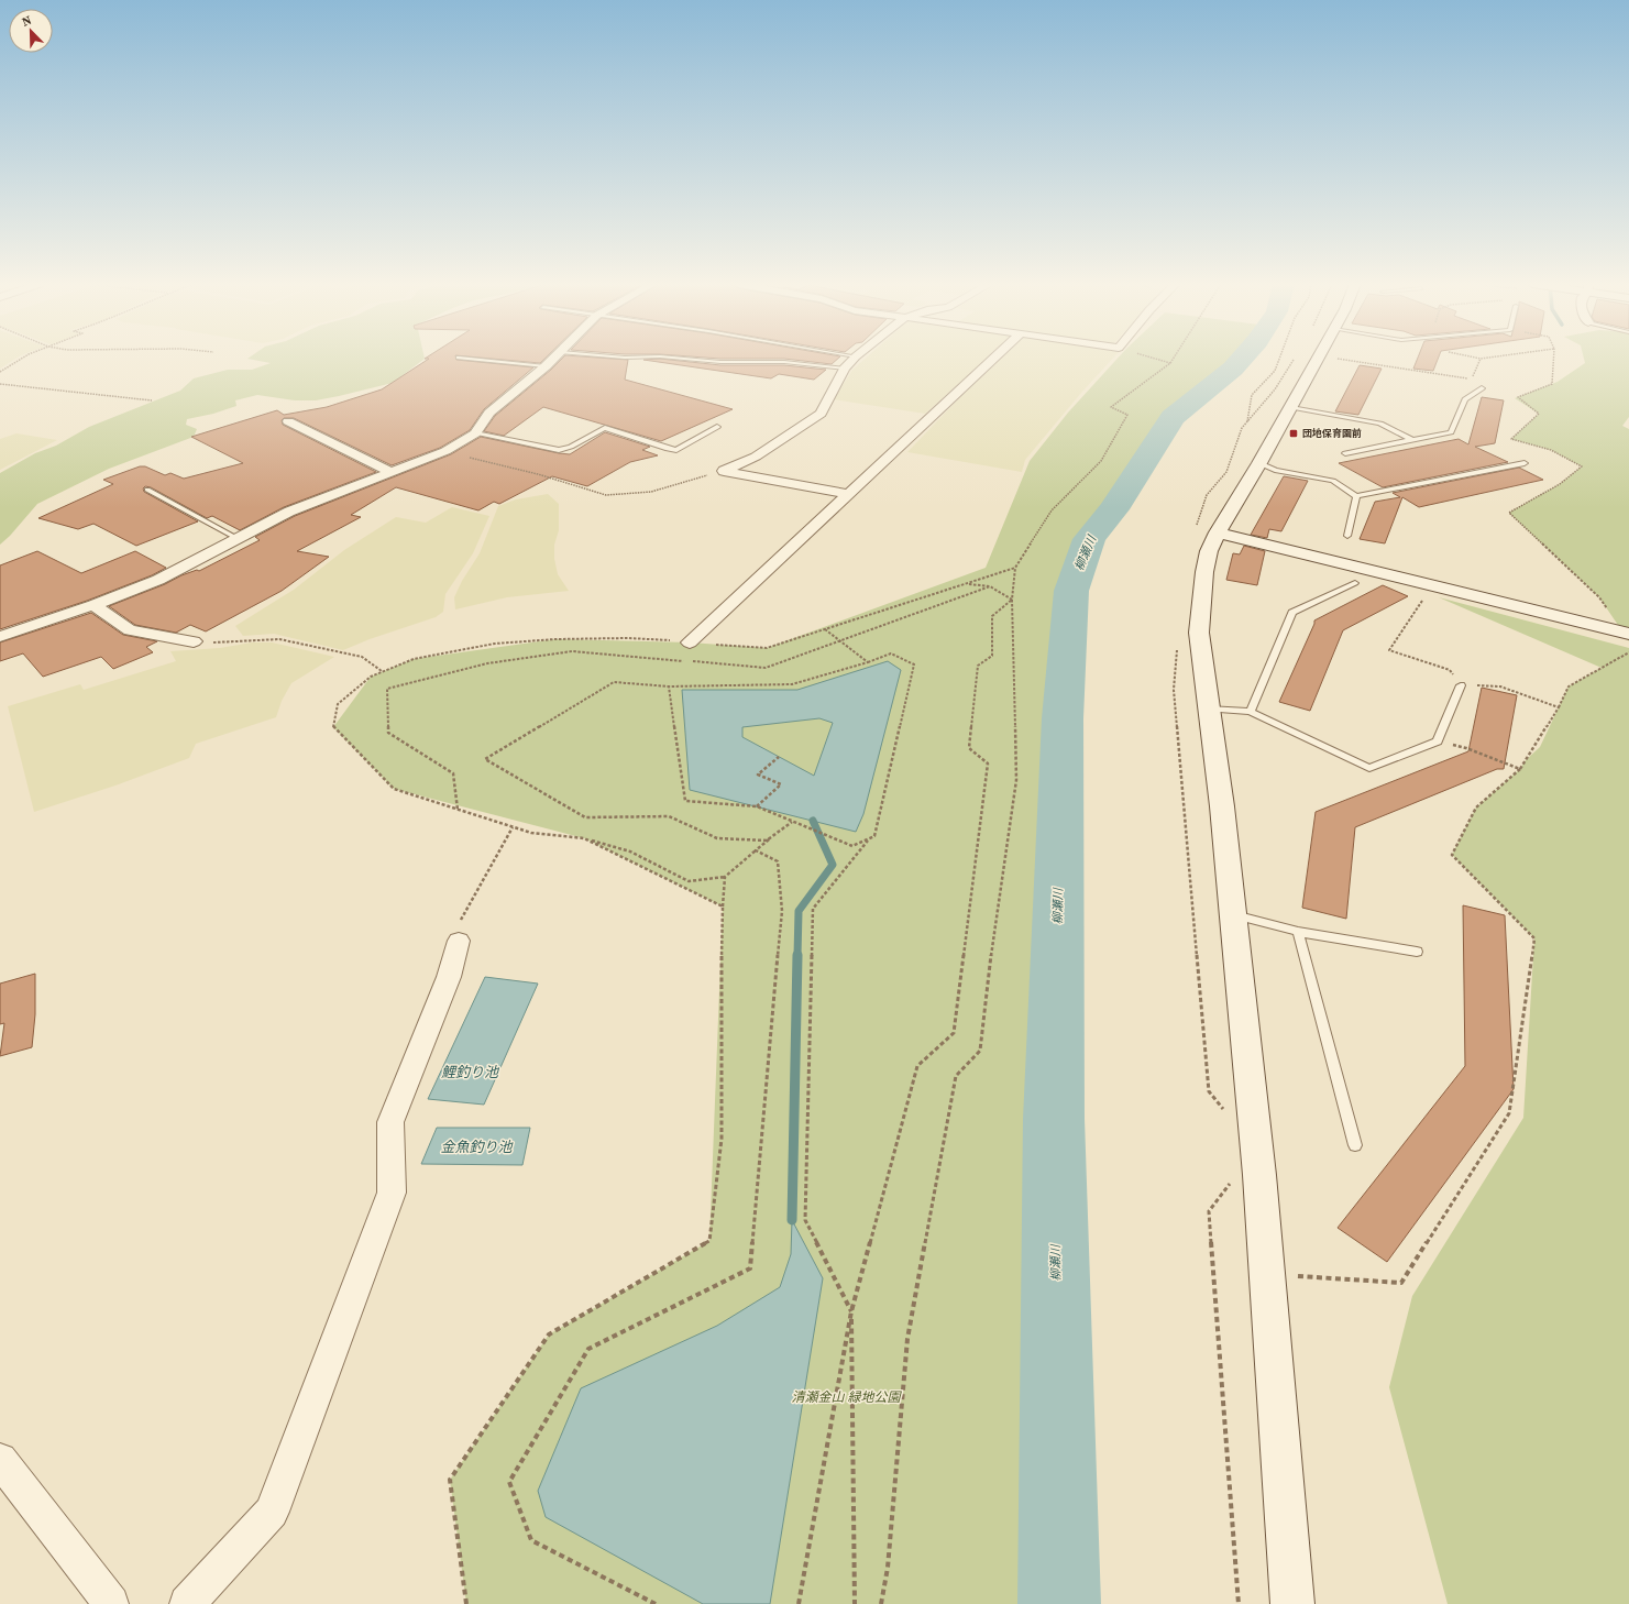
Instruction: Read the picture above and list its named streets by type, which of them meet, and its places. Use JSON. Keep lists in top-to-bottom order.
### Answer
{
  "water": ["柳瀬川", "鯉釣り池", "金魚釣り池"],
  "parks": ["清瀬金山 緑地公園"],
  "places": {
    "transit": ["団地保育園前"]
  },
  "north": "top left"
}
